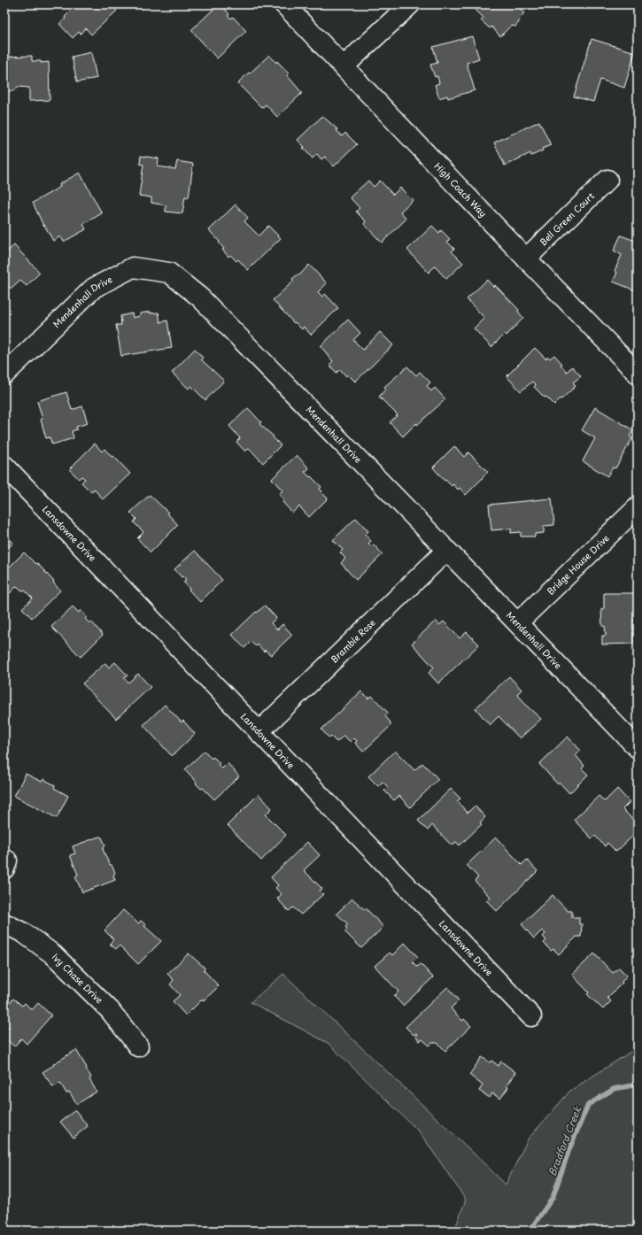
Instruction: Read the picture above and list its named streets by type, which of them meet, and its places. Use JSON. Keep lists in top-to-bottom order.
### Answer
{
  "streets": {
    "street": [
      "High Coach Way",
      "Bell Green Court",
      "Mendenhall Drive",
      "Lansdowne Drive",
      "Bridge House Drive",
      "Bramble Rose",
      "Ivy Chase Drive"
    ]
  },
  "crossings": [
    ["High Coach Way", "Bell Green Court"],
    ["Mendenhall Drive", "Bridge House Drive"],
    ["Mendenhall Drive", "Bramble Rose"],
    ["Lansdowne Drive", "Bramble Rose"]
  ],
  "water": ["Bradford Creek"]
}
